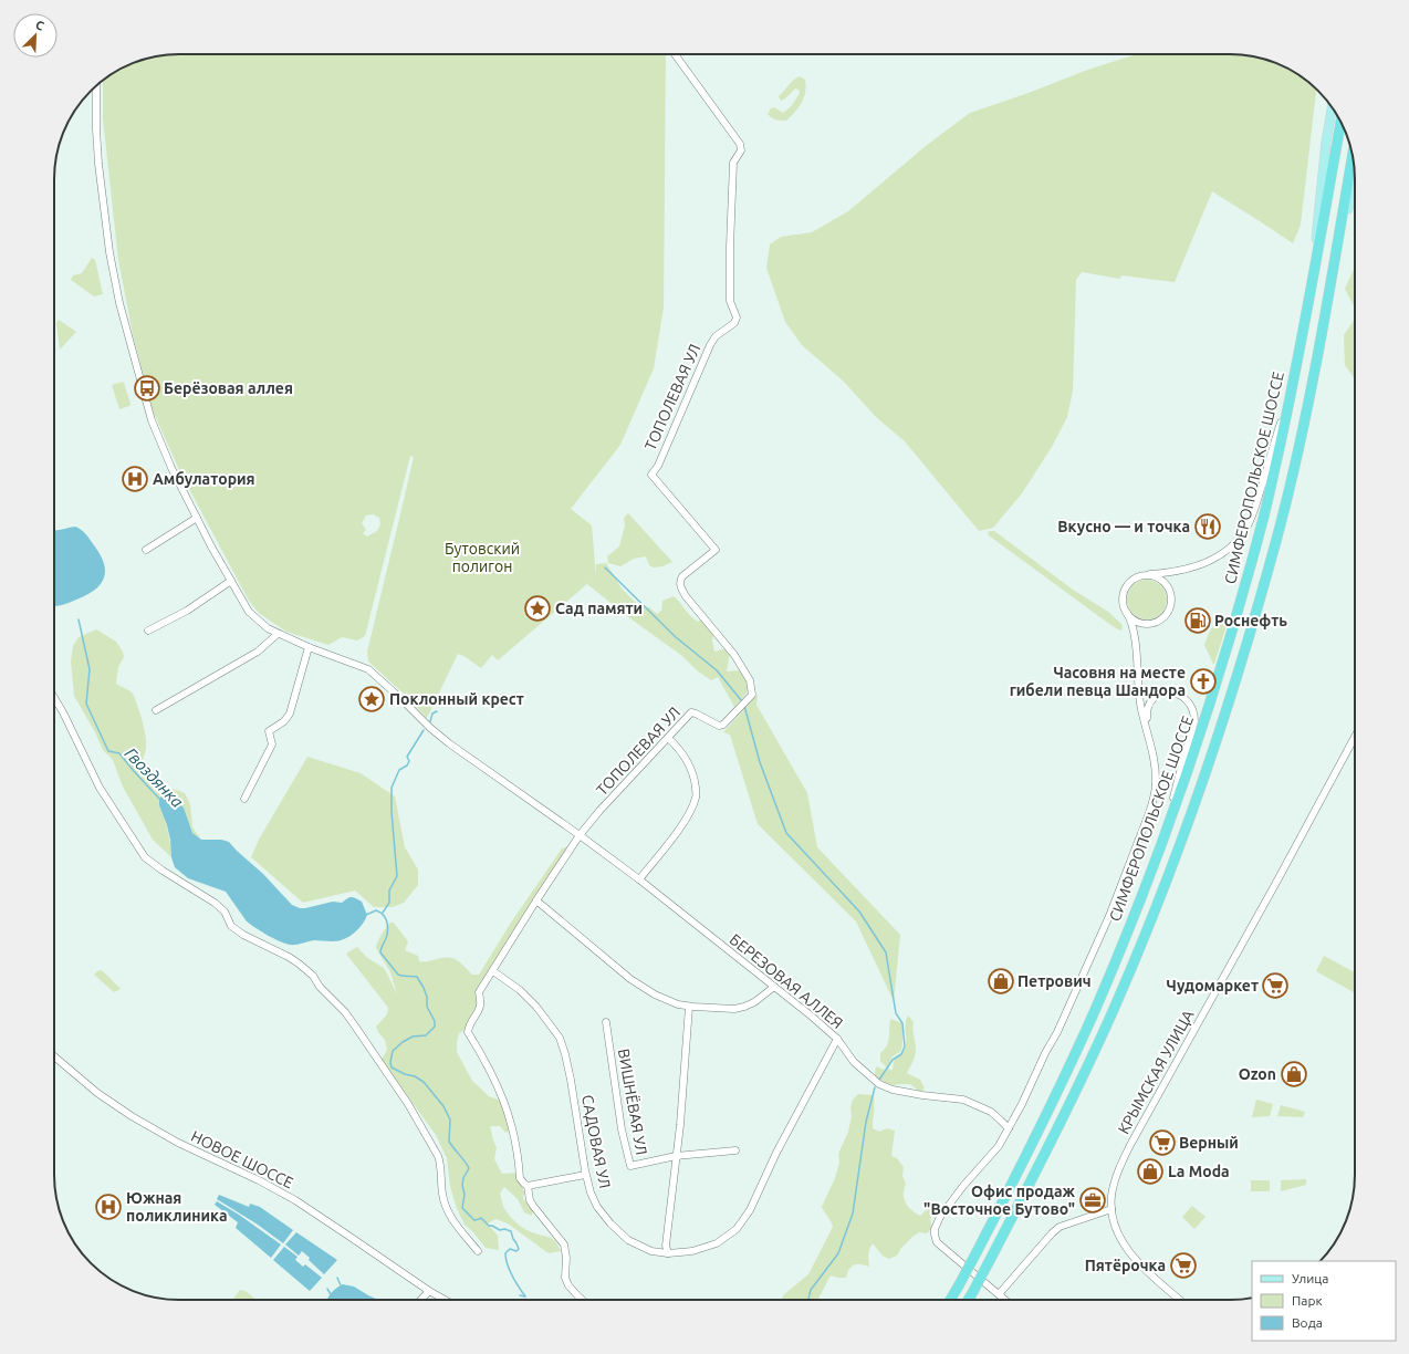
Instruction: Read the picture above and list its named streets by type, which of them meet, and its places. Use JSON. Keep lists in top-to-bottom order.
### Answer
{
  "streets": {
    "highway": ["СИМФЕРОПОЛЬСКОЕ ШОССЕ"],
    "street": [
      "ТОПОЛЕВАЯ УЛ",
      "БЕРЕЗОВАЯ АЛЛЕЯ",
      "КРЫМСКАЯ УЛИЦА",
      "ВИШНЁВАЯ УЛ",
      "САДОВАЯ УЛ",
      "НОВОЕ ШОССЕ"
    ]
  },
  "crossings": [
    ["ТОПОЛЕВАЯ УЛ", "БЕРЕЗОВАЯ АЛЛЕЯ"],
    ["ТОПОЛЕВАЯ УЛ", "САДОВАЯ УЛ"],
    ["БЕРЕЗОВАЯ АЛЛЕЯ", "САДОВАЯ УЛ"]
  ],
  "water": ["Гвоздянка"],
  "parks": ["Бутовский полигон"],
  "places": {
    "bus stop": ["Берёзовая аллея"],
    "hospital": ["Амбулатория", "Южная поликлиника"],
    "restaurant": ["Вкусно — и точка"],
    "place": ["Сад памяти", "Поклонный крест"],
    "fuel station": ["Роснефть"],
    "church": ["Часовня на месте гибели певца Шандора"],
    "shop": ["Петрович", "Ozon", "La Moda"],
    "supermarket": ["Чудомаркет", "Верный", "Пятёрочка"],
    "office": ["Офис продаж \"Восточное Бутово\""]
  },
  "legend": ["Улица", "Парк", "Вода"],
  "north": "top right"
}
